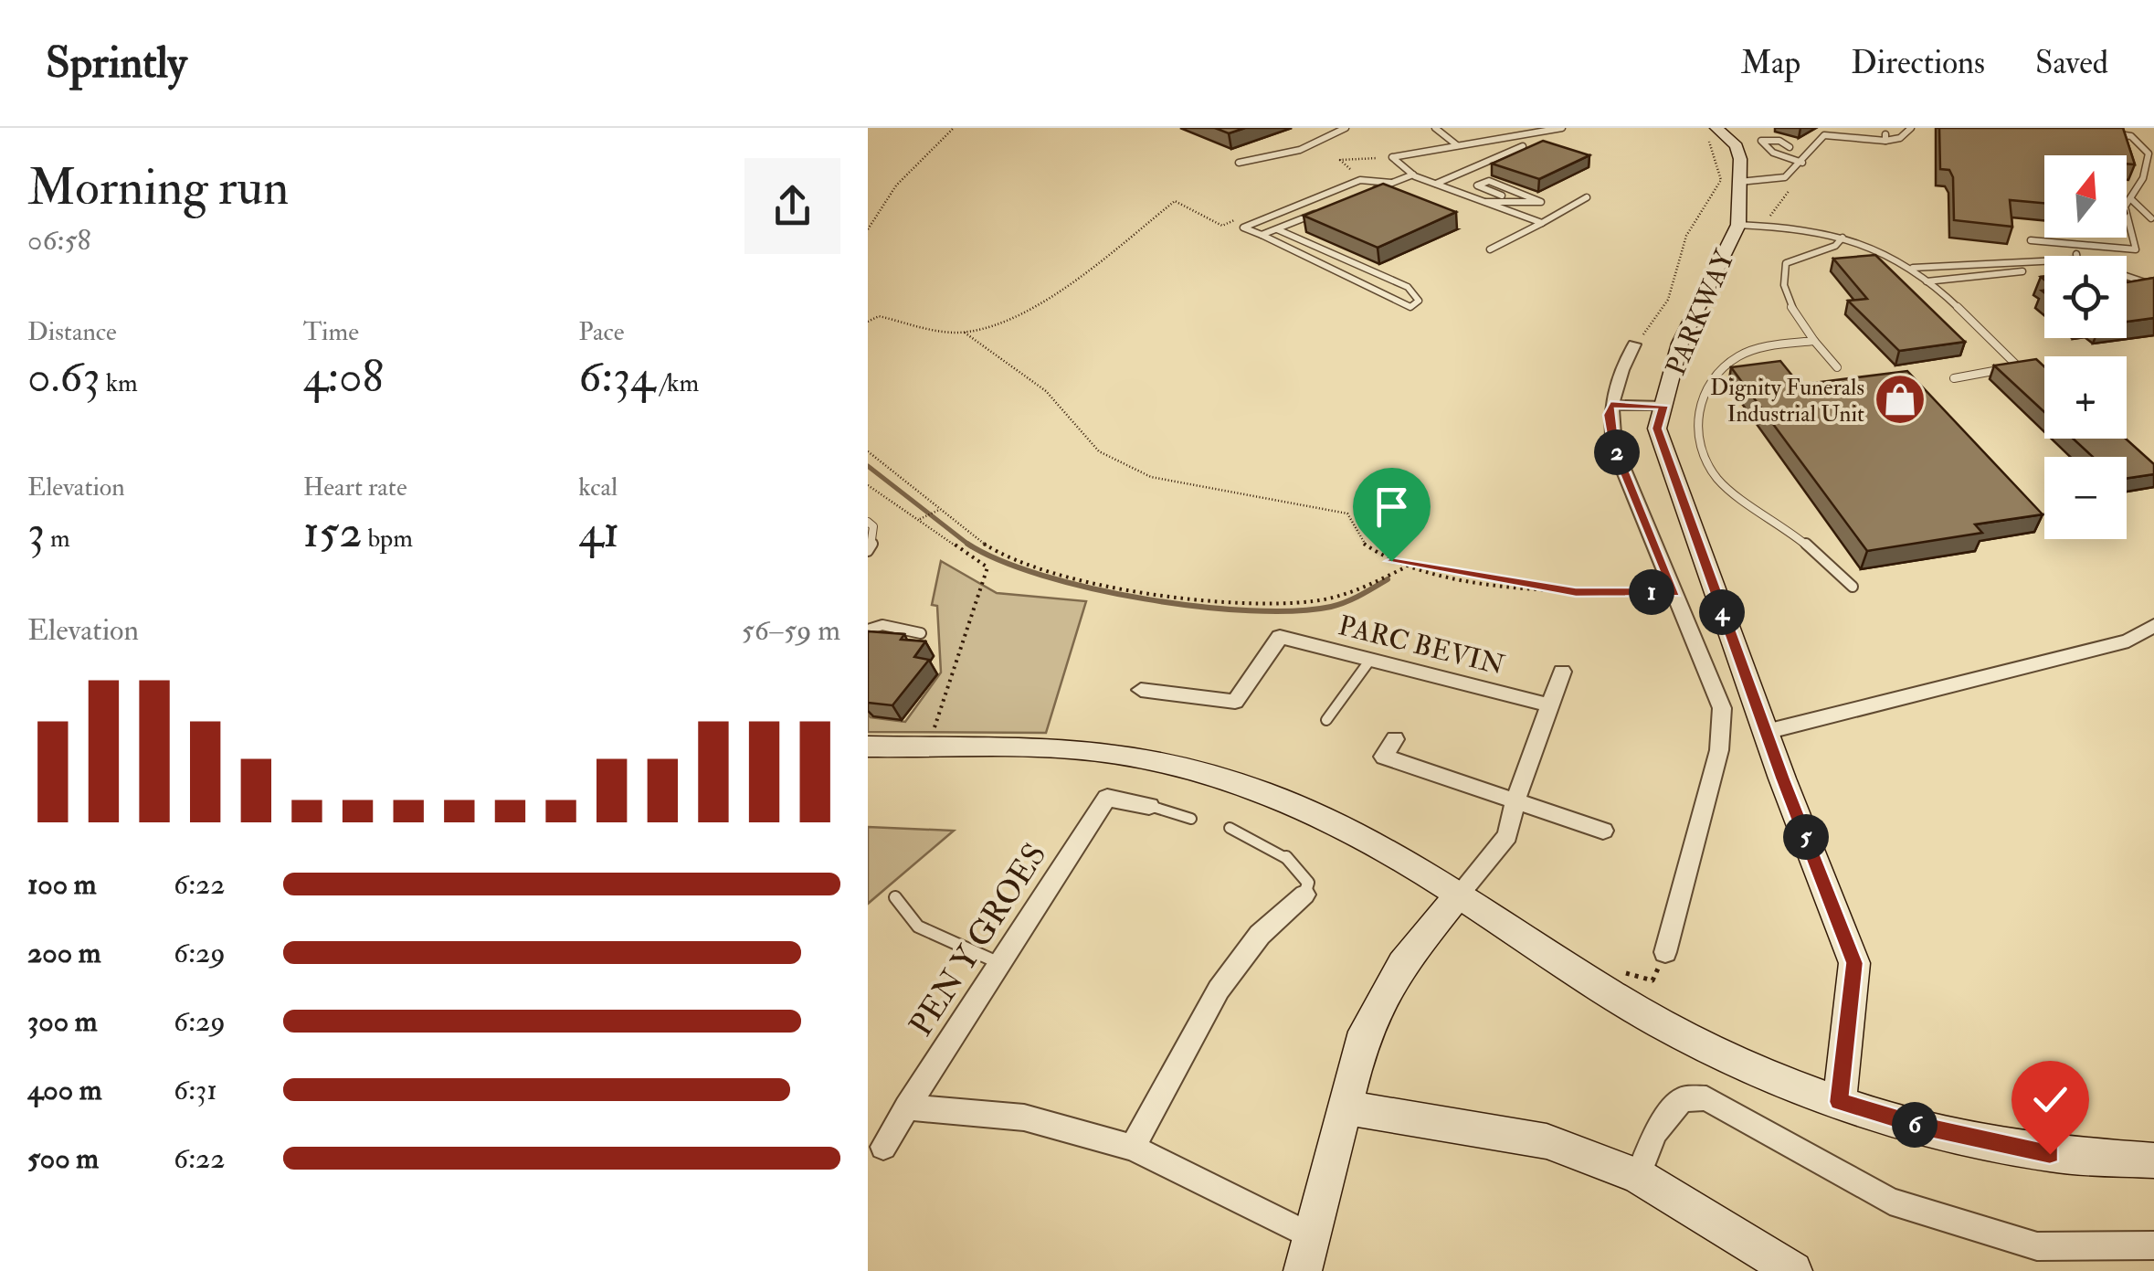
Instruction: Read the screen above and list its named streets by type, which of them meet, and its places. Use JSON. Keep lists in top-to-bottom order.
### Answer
{
  "streets": {
    "main road": ["PARKWAY"],
    "street": ["PARC BEVIN", "PEN Y GROES"]
  },
  "places": {
    "shop": ["Dignity Funerals Industrial Unit"]
  },
  "north": "top",
  "page": {
    "header": "Sprintly",
    "nav": ["Map", "Directions", "Saved"],
    "heading": ["Morning run", "06:58"],
    "map_buttons": ["+", "−"],
    "stats": [
      ["Distance", "0.63 km"],
      ["Time", "4:08"],
      ["Pace", "6:34 /km"],
      ["Elevation", "3 m"],
      ["Heart rate", "152 bpm"],
      ["kcal", "41"]
    ],
    "pins": [
      "2",
      "1",
      "4",
      "5",
      "6"
    ],
    "chart": ["Elevation", "56–59 m"],
    "list": [
      {
        "name": "100 m",
        "note": "6:22"
      },
      {
        "name": "200 m",
        "note": "6:29"
      },
      {
        "name": "300 m",
        "note": "6:29"
      },
      {
        "name": "400 m",
        "note": "6:31"
      },
      {
        "name": "500 m",
        "note": "6:22"
      }
    ]
  }
}
